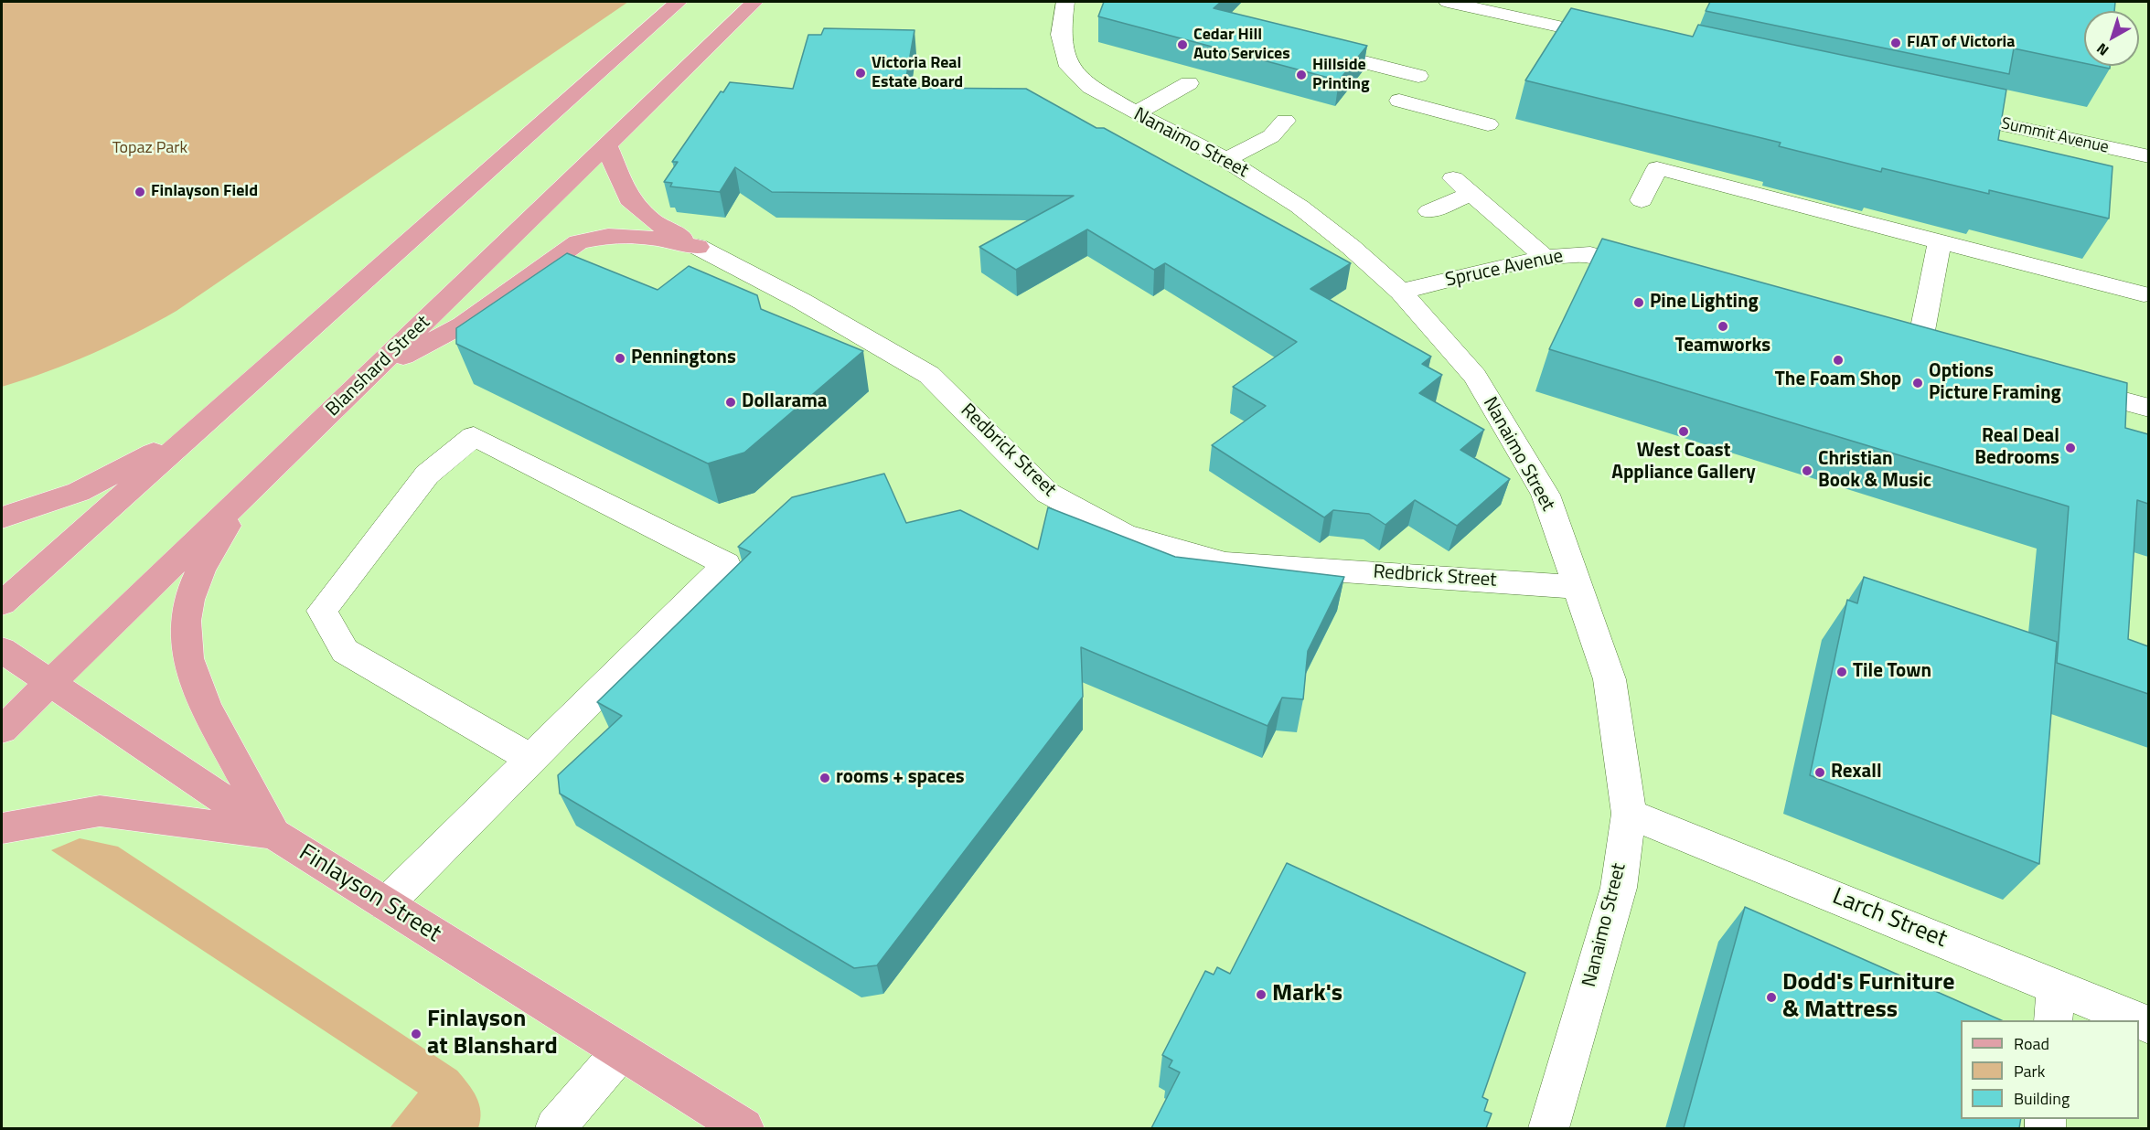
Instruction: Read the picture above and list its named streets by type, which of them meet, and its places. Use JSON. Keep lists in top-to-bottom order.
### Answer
{
  "streets": {
    "main road": ["Blanshard Street", "Finlayson Street"],
    "street": [
      "Summit Avenue",
      "Nanaimo Street",
      "Spruce Avenue",
      "Redbrick Street",
      "Larch Street"
    ]
  },
  "crossings": [
    ["Nanaimo Street", "Spruce Avenue"],
    ["Nanaimo Street", "Redbrick Street"],
    ["Nanaimo Street", "Larch Street"],
    ["Blanshard Street", "Finlayson Street"]
  ],
  "parks": ["Topaz Park"],
  "places": [
    "FIAT of Victoria",
    "Cedar Hill Auto Services",
    "Victoria Real Estate Board",
    "Hillside Printing",
    "Finlayson Field",
    "Pine Lighting",
    "Teamworks",
    "Penningtons",
    "The Foam Shop",
    "Options Picture Framing",
    "Dollarama",
    "West Coast Appliance Gallery",
    "Real Deal Bedrooms",
    "Christian Book & Music",
    "Tile Town",
    "Rexall",
    "rooms + spaces",
    "Mark's",
    "Dodd's Furniture & Mattress",
    "Finlayson at Blanshard"
  ],
  "legend": ["Road", "Park", "Building"],
  "north": "bottom left"
}
